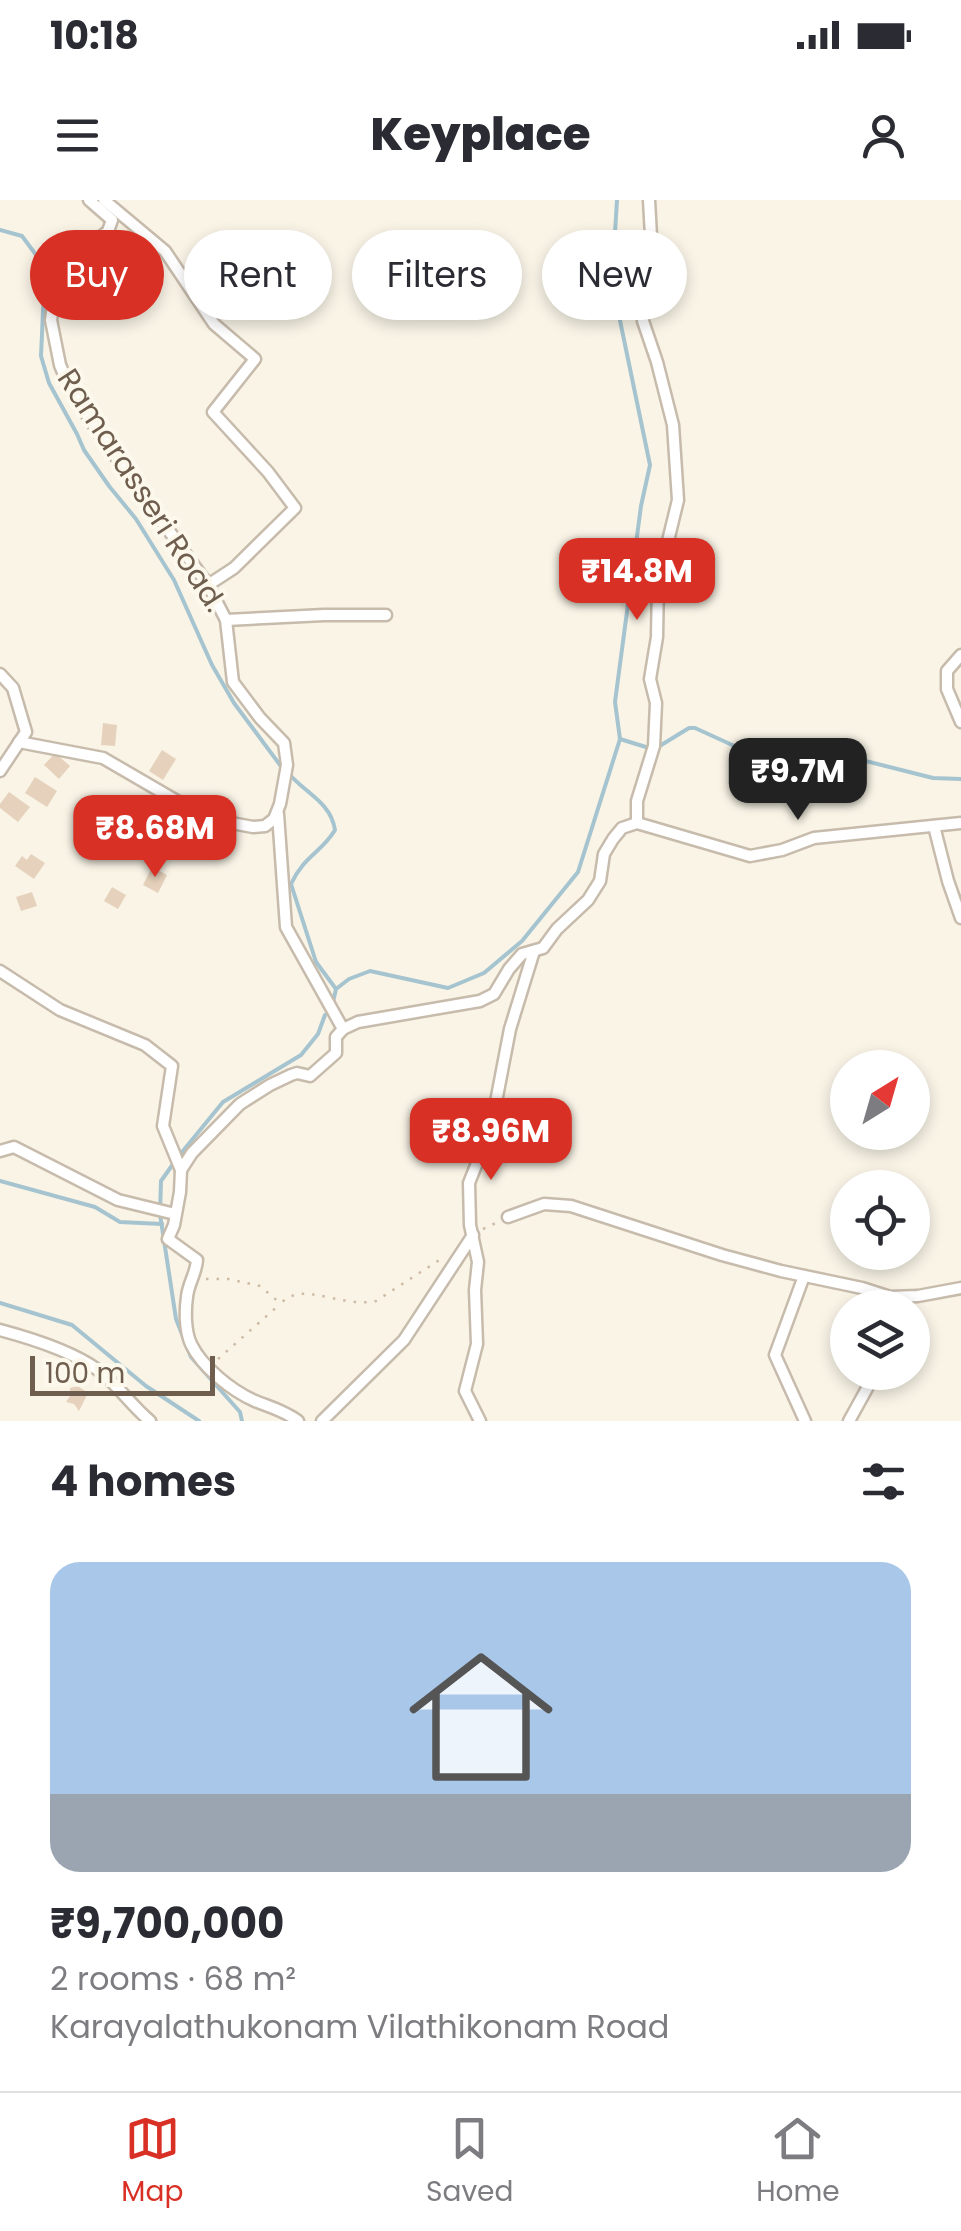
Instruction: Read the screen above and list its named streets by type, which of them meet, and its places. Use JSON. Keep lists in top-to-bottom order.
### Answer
{
  "streets": {
    "street": ["Ramarasseri Road."]
  },
  "scale_bar": "100 m",
  "north": "top right",
  "page": {
    "status": "10:18",
    "header": "Keyplace",
    "chip": [
      "Buy",
      "Rent",
      "Filters",
      "New"
    ],
    "price": [
      "₹14.8M",
      "₹9.7M",
      "₹8.68M",
      "₹8.96M"
    ],
    "scale": "100 m",
    "heading": "4 homes",
    "list": [
      {
        "name": "₹9,700,000",
        "note": "2 rooms · 68 m² · Karayalathukonam Vilathikonam Road"
      }
    ],
    "tabs": ["Map", "Saved", "Home"]
  }
}
